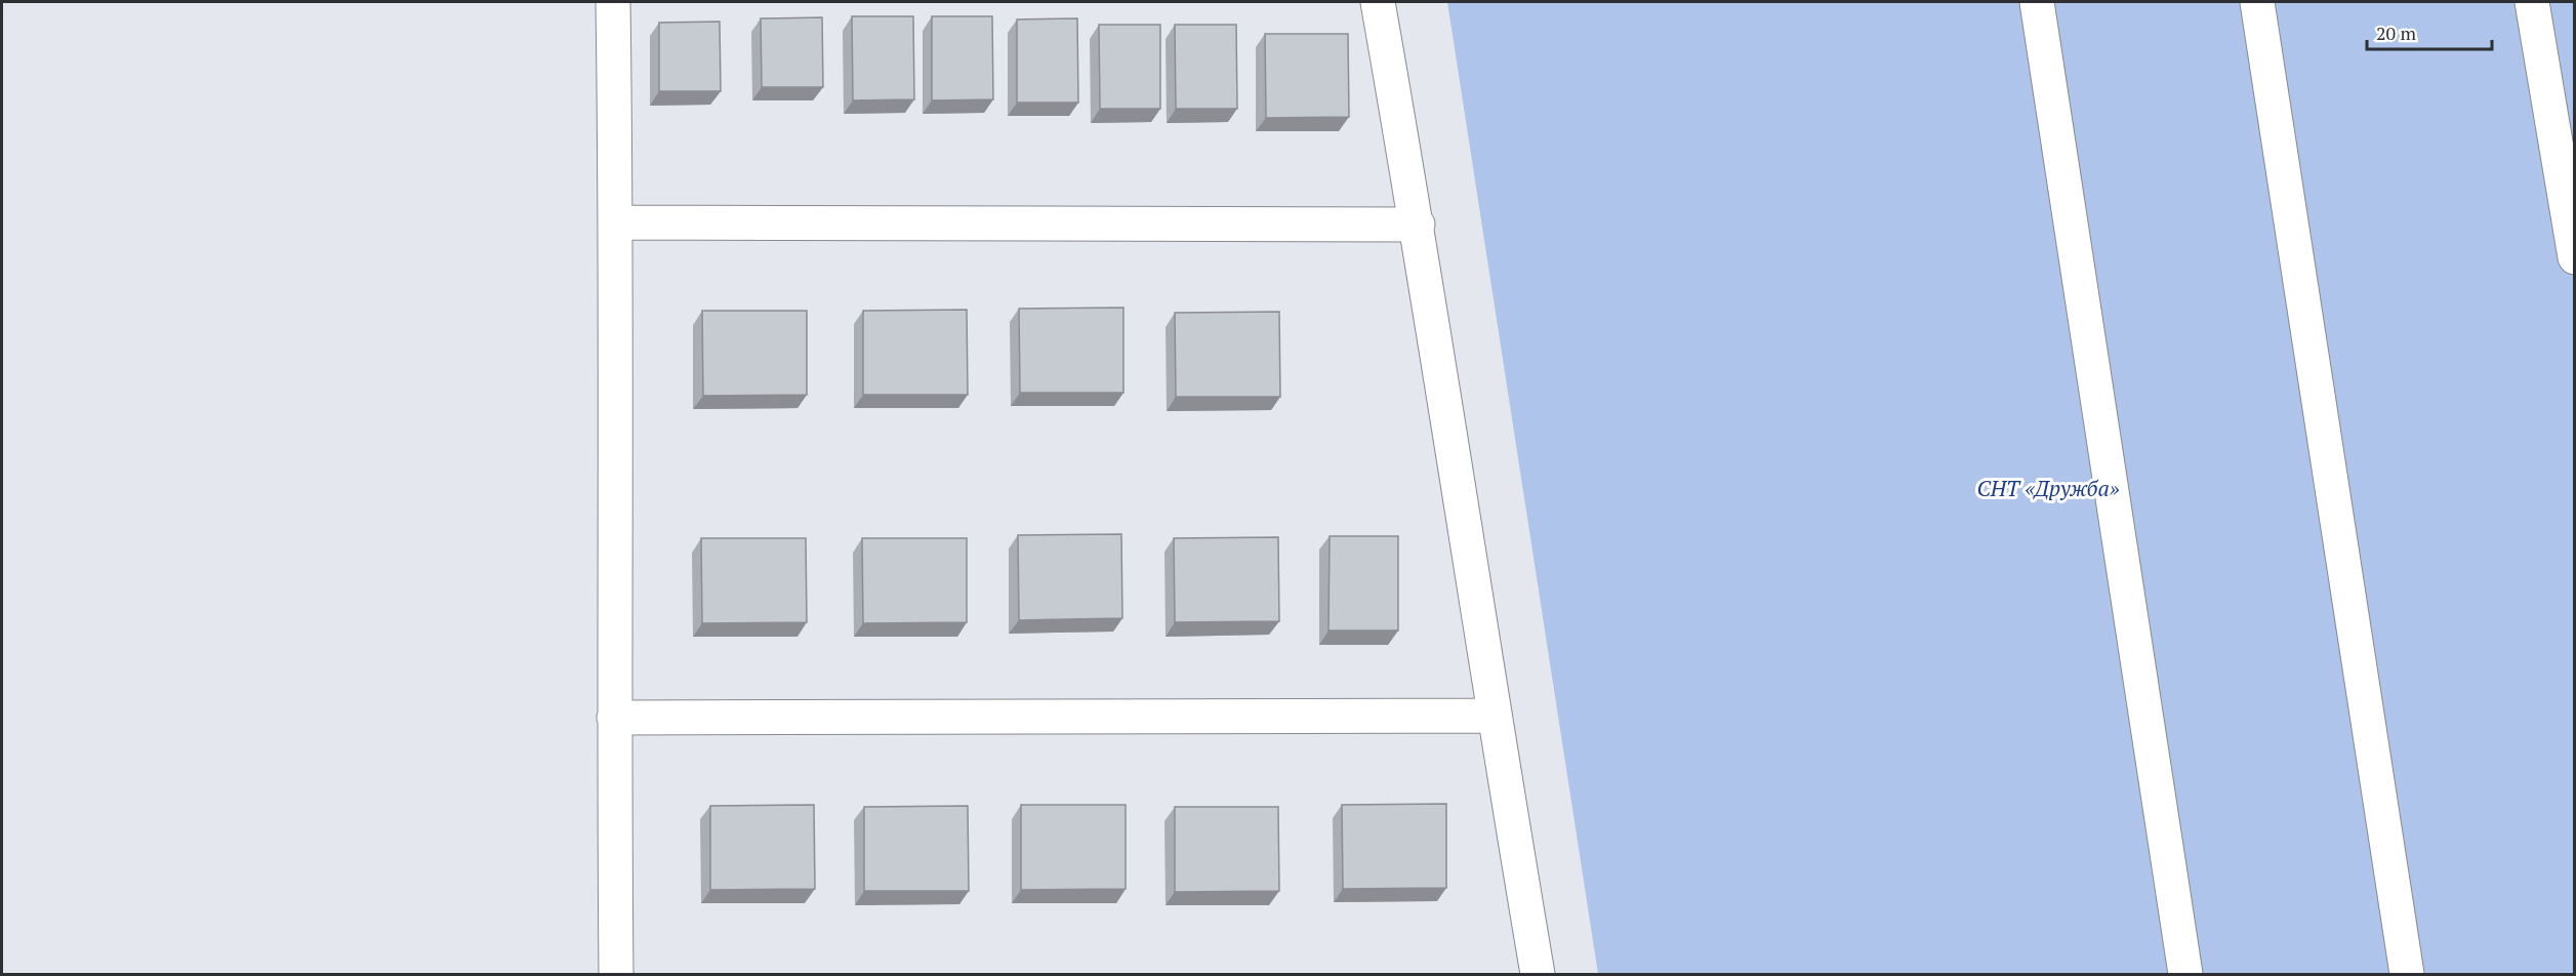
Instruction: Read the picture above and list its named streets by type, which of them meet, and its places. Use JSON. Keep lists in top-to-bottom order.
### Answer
{
  "parks": ["СНТ «Дружба»"],
  "scale_bar": "20 m"
}
